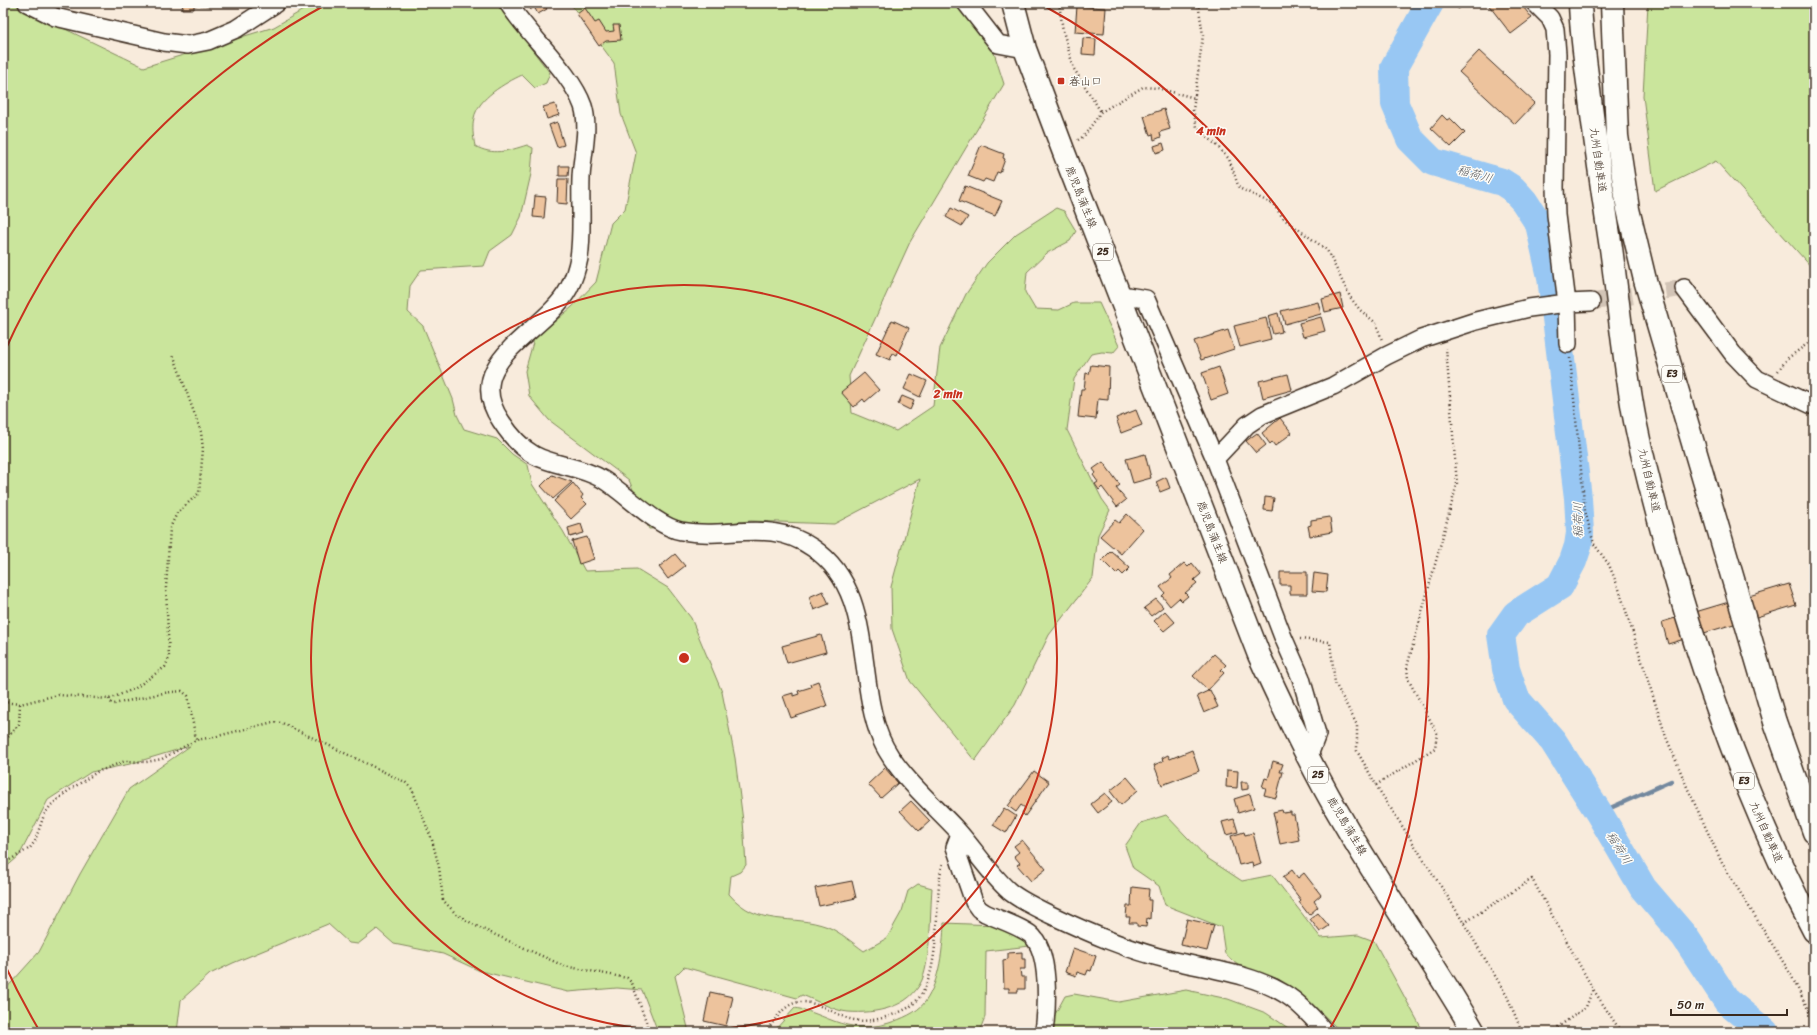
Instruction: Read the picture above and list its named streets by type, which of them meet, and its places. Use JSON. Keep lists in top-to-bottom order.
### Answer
{
  "streets": {
    "main road": [
      "九州自動車道",
      "鹿児島蒲生線",
      "25",
      "E3"
    ]
  },
  "water": ["稲荷川"],
  "places": {
    "transit": ["春山口"]
  },
  "scale_bar": "50 m",
  "rings": ["4 min", "2 min"]
}
